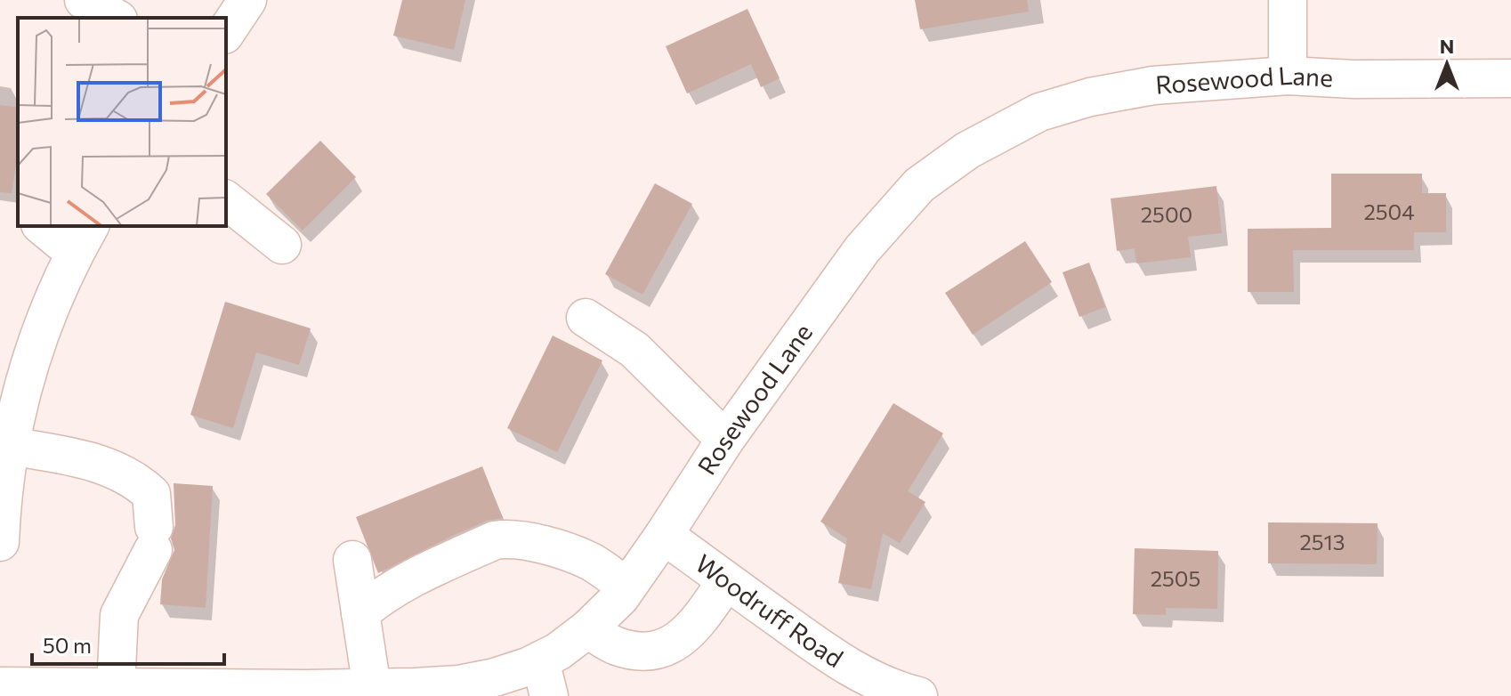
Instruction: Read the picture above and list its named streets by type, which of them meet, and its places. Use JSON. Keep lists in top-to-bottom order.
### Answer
{
  "streets": {
    "street": ["Rosewood Lane", "Woodruff Road"]
  },
  "crossings": [
    ["Rosewood Lane", "Woodruff Road"]
  ],
  "house_numbers": [
    "2504",
    "2500",
    "2513",
    "2505"
  ],
  "scale_bar": "50 m",
  "north": "top"
}
